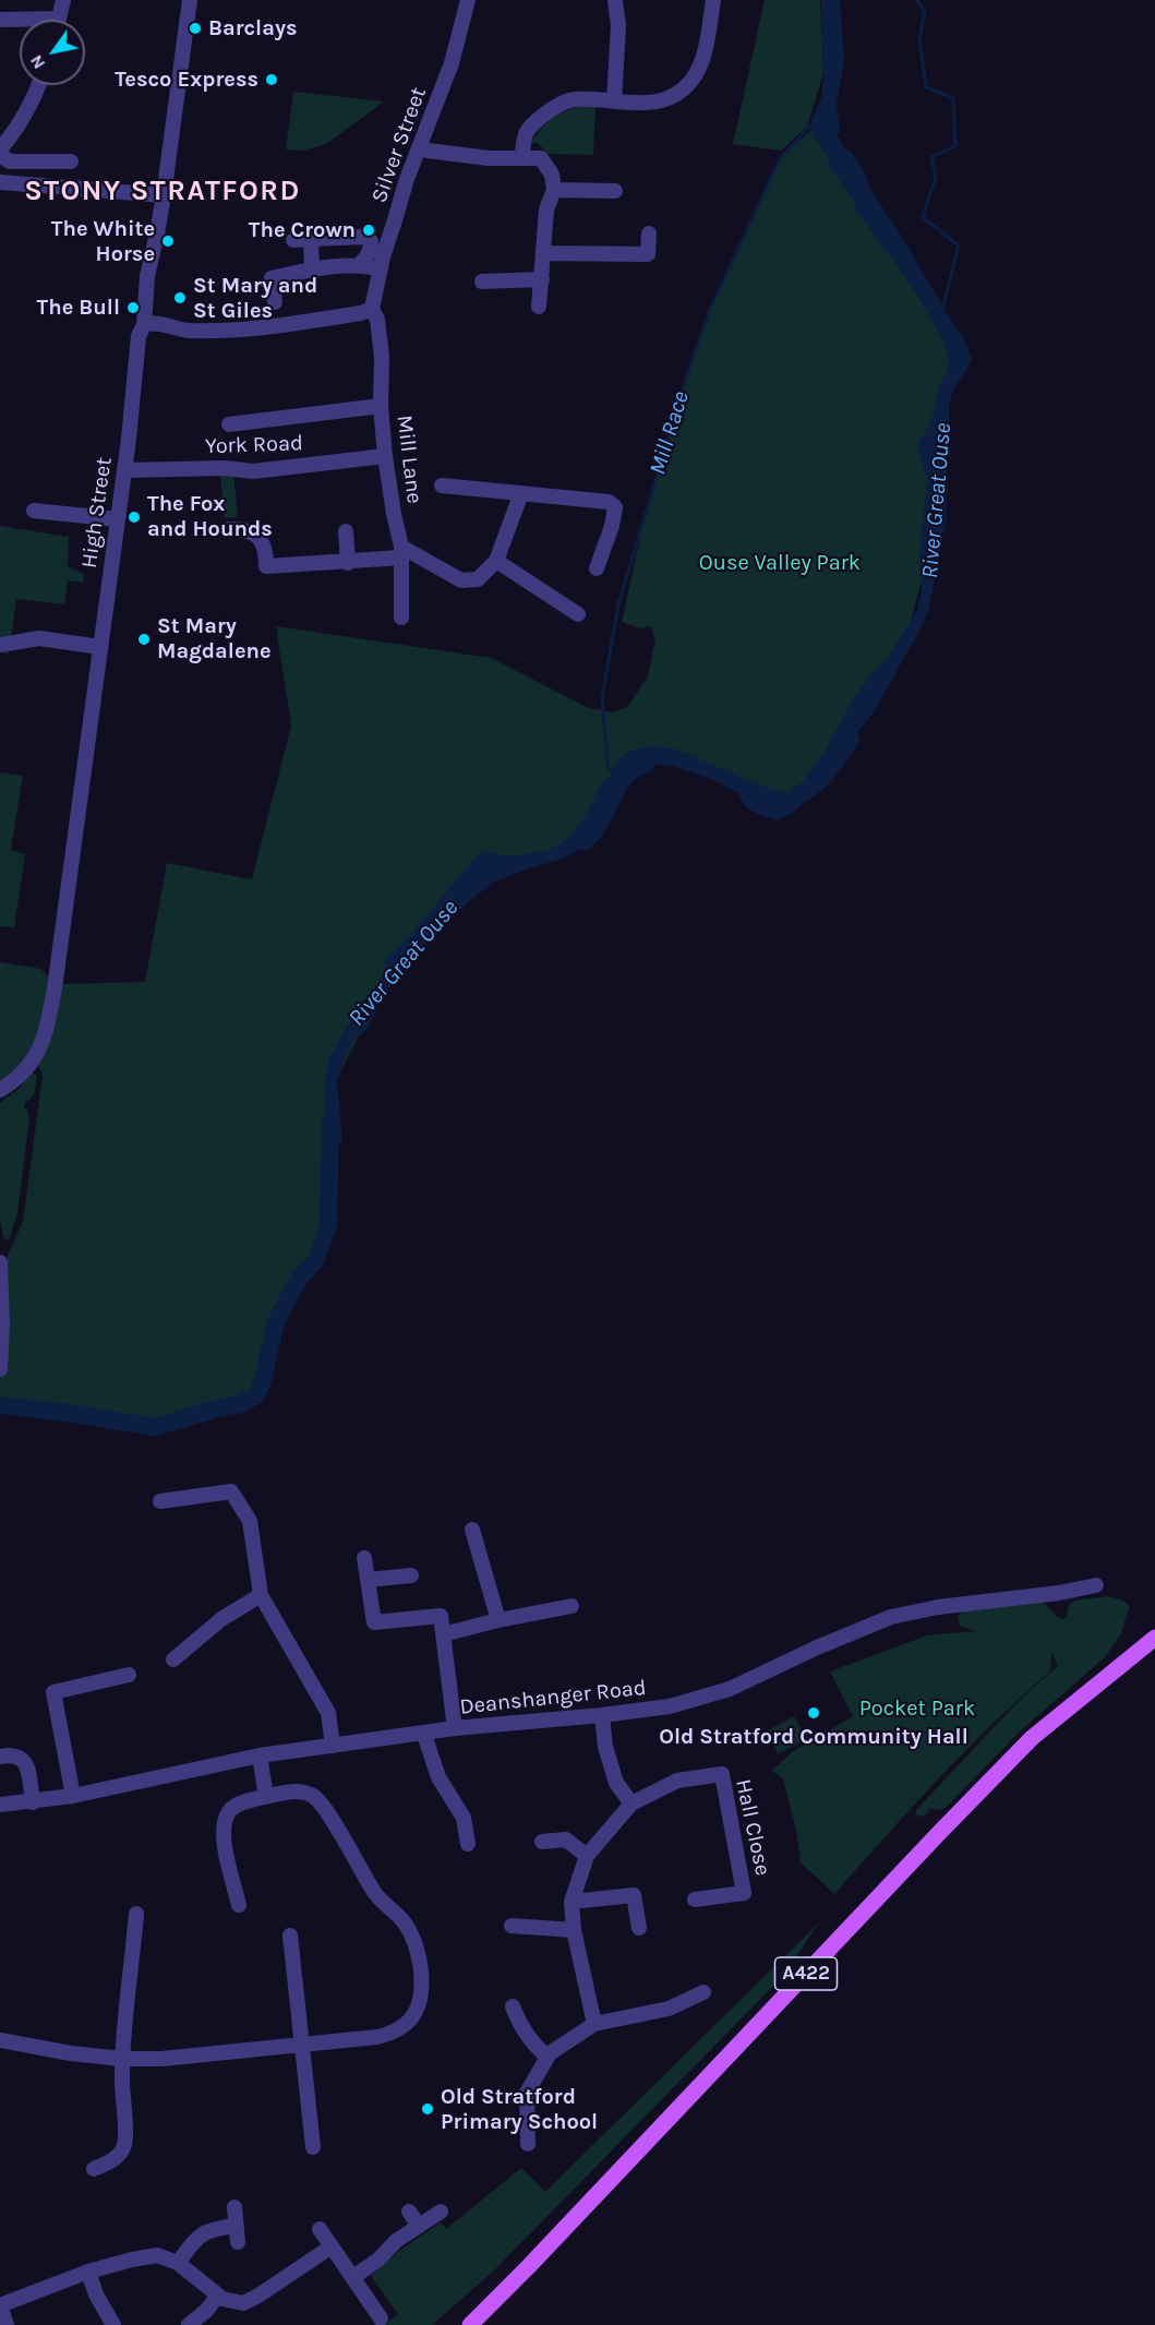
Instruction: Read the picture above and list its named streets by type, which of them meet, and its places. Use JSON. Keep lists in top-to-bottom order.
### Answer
{
  "streets": {
    "main road": ["A422"],
    "street": [
      "Silver Street",
      "York Road",
      "Mill Lane",
      "High Street",
      "Deanshanger Road",
      "Hall Close"
    ]
  },
  "crossings": [
    ["Silver Street", "Mill Lane"],
    ["York Road", "Mill Lane"],
    ["York Road", "High Street"]
  ],
  "districts": ["STONY STRATFORD"],
  "water": ["Mill Race", "River Great Ouse"],
  "parks": ["Ouse Valley Park", "Pocket Park"],
  "places": [
    "Barclays",
    "Tesco Express",
    "The Crown",
    "The White Horse",
    "St Mary and St Giles",
    "The Bull",
    "The Fox and Hounds",
    "St Mary Magdalene",
    "Old Stratford Community Hall",
    "Old Stratford Primary School"
  ],
  "north": "bottom left"
}
